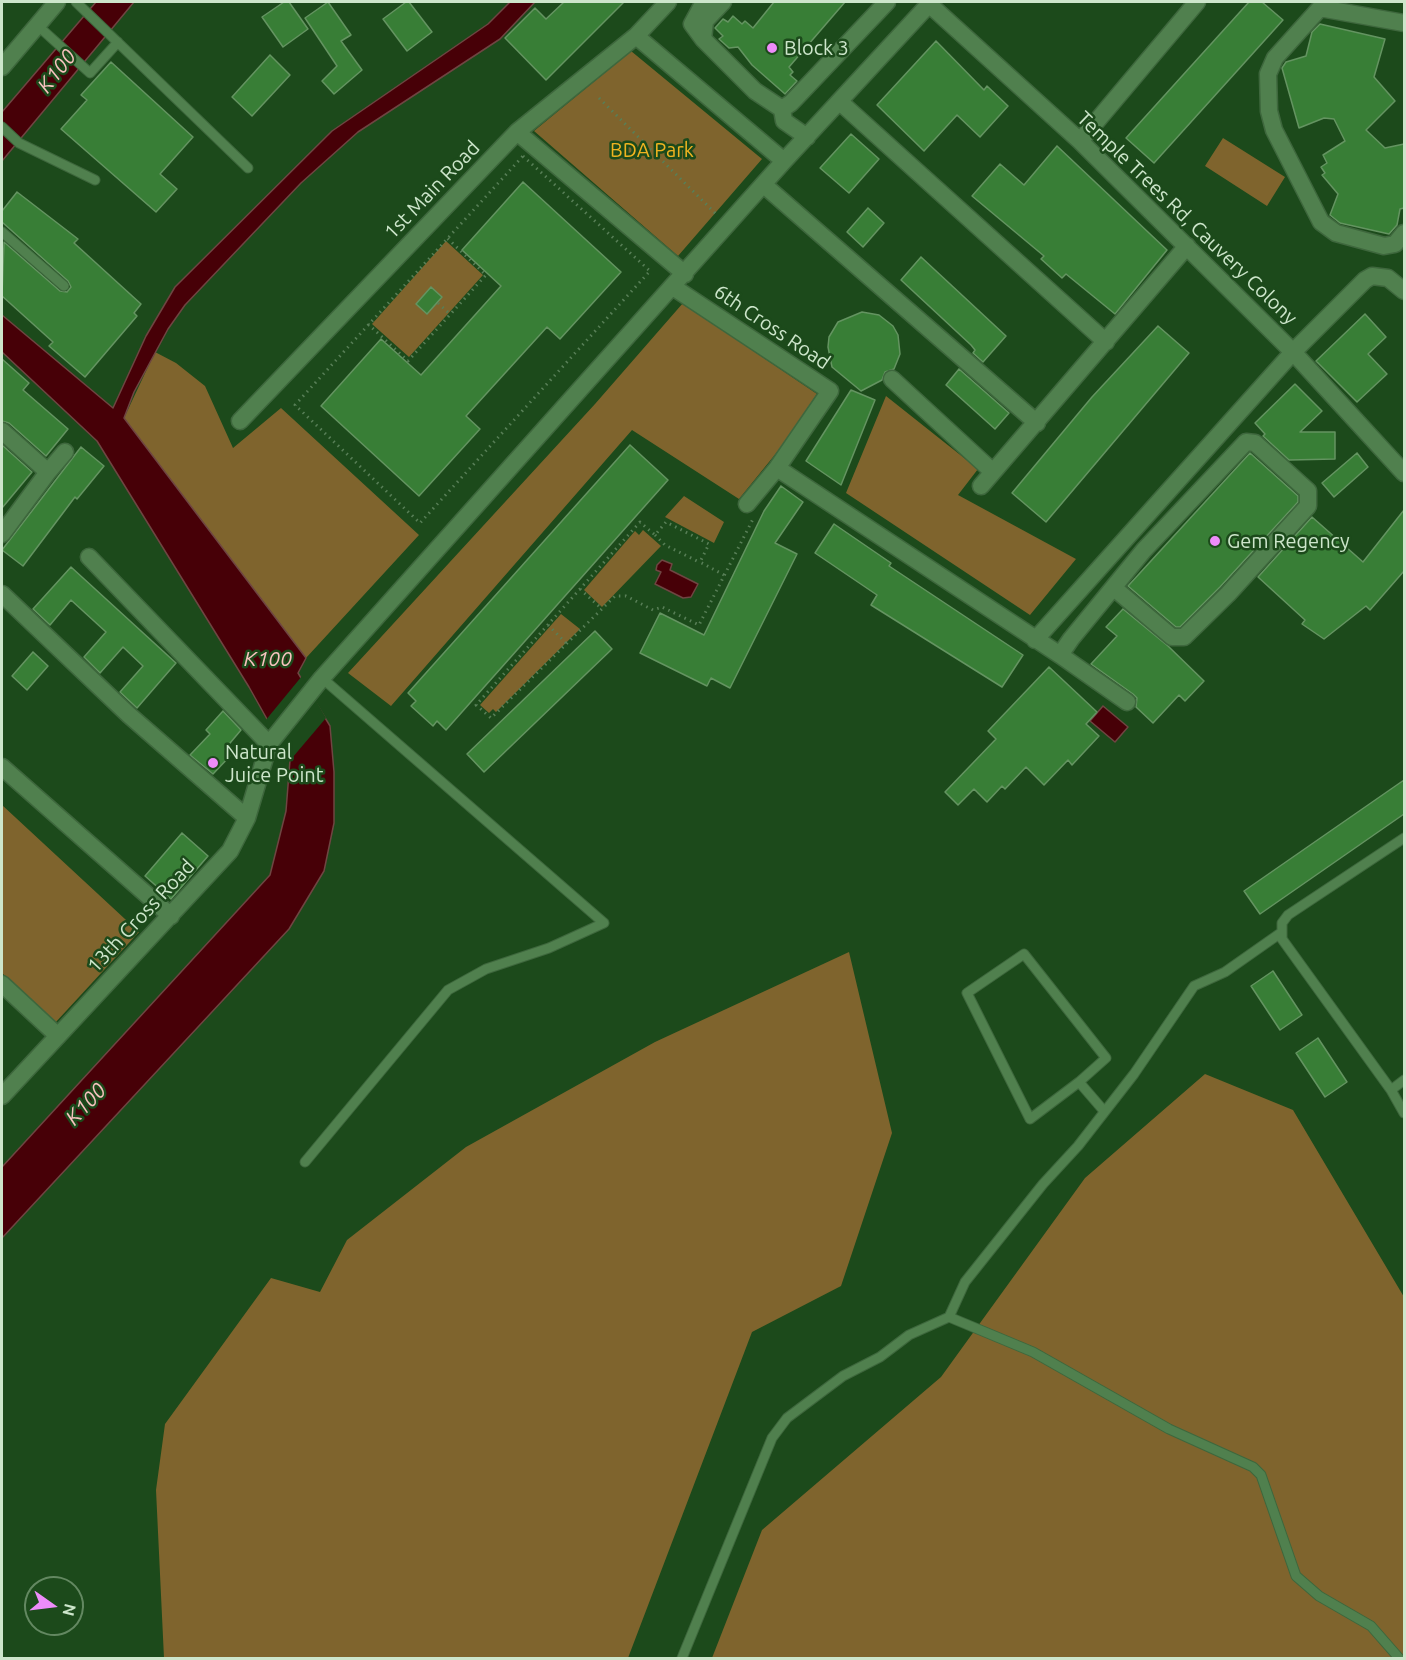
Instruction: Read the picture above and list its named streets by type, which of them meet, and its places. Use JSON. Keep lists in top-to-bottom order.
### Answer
{
  "streets": {
    "street": [
      "1st Main Road",
      "Temple Trees Rd, Cauvery Colony",
      "6th Cross Road",
      "13th Cross Road"
    ]
  },
  "water": ["K100"],
  "parks": ["BDA Park"],
  "places": ["Block 3", "Gem Regency", "Natural Juice Point"],
  "north": "right"
}
